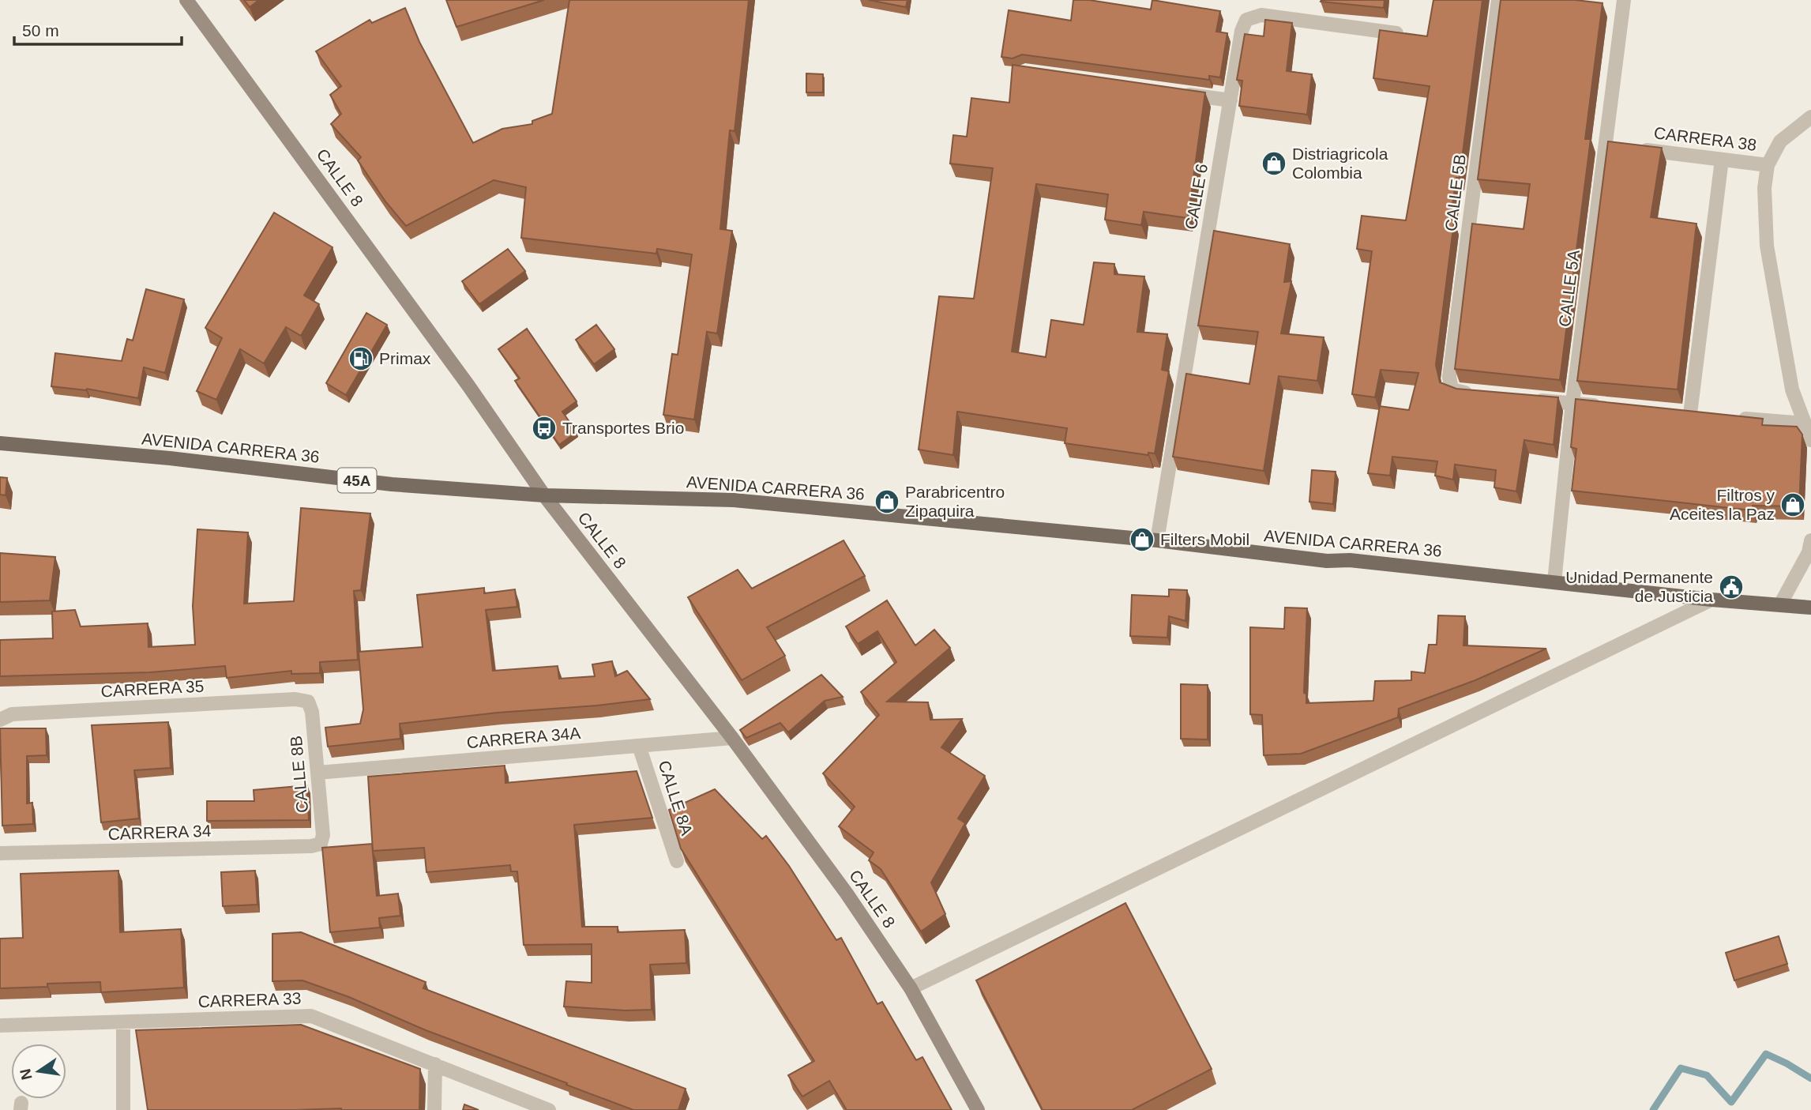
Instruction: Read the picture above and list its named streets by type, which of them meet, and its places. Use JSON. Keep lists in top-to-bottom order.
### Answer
{
  "streets": {
    "main road": ["CALLE 8", "AVENIDA CARRERA 36", "45A"],
    "street": [
      "CARRERA 38",
      "CALLE 5B",
      "CALLE 6",
      "CALLE 5A",
      "CARRERA 35",
      "CARRERA 34A",
      "CALLE 8B",
      "CALLE 8A",
      "CARRERA 34",
      "CARRERA 33"
    ]
  },
  "crossings": [
    ["CALLE 8", "AVENIDA CARRERA 36"],
    ["CALLE 8", "CARRERA 34A"],
    ["CALLE 6", "AVENIDA CARRERA 36"],
    ["CALLE 5A", "AVENIDA CARRERA 36"],
    ["CARRERA 35", "CALLE 8B"],
    ["CARRERA 34A", "CALLE 8B"],
    ["CARRERA 34A", "CALLE 8A"],
    ["CALLE 8B", "CARRERA 34"]
  ],
  "places": {
    "shop": [
      "Distriagricola Colombia",
      "Parabricentro Zipaquira",
      "Filtros y Aceites la Paz",
      "Filters Mobil"
    ],
    "fuel station": ["Primax"],
    "bus stop": ["Transportes Brio"],
    "public building": ["Unidad Permanente de Justicia"]
  },
  "scale_bar": "50 m",
  "north": "left"
}
